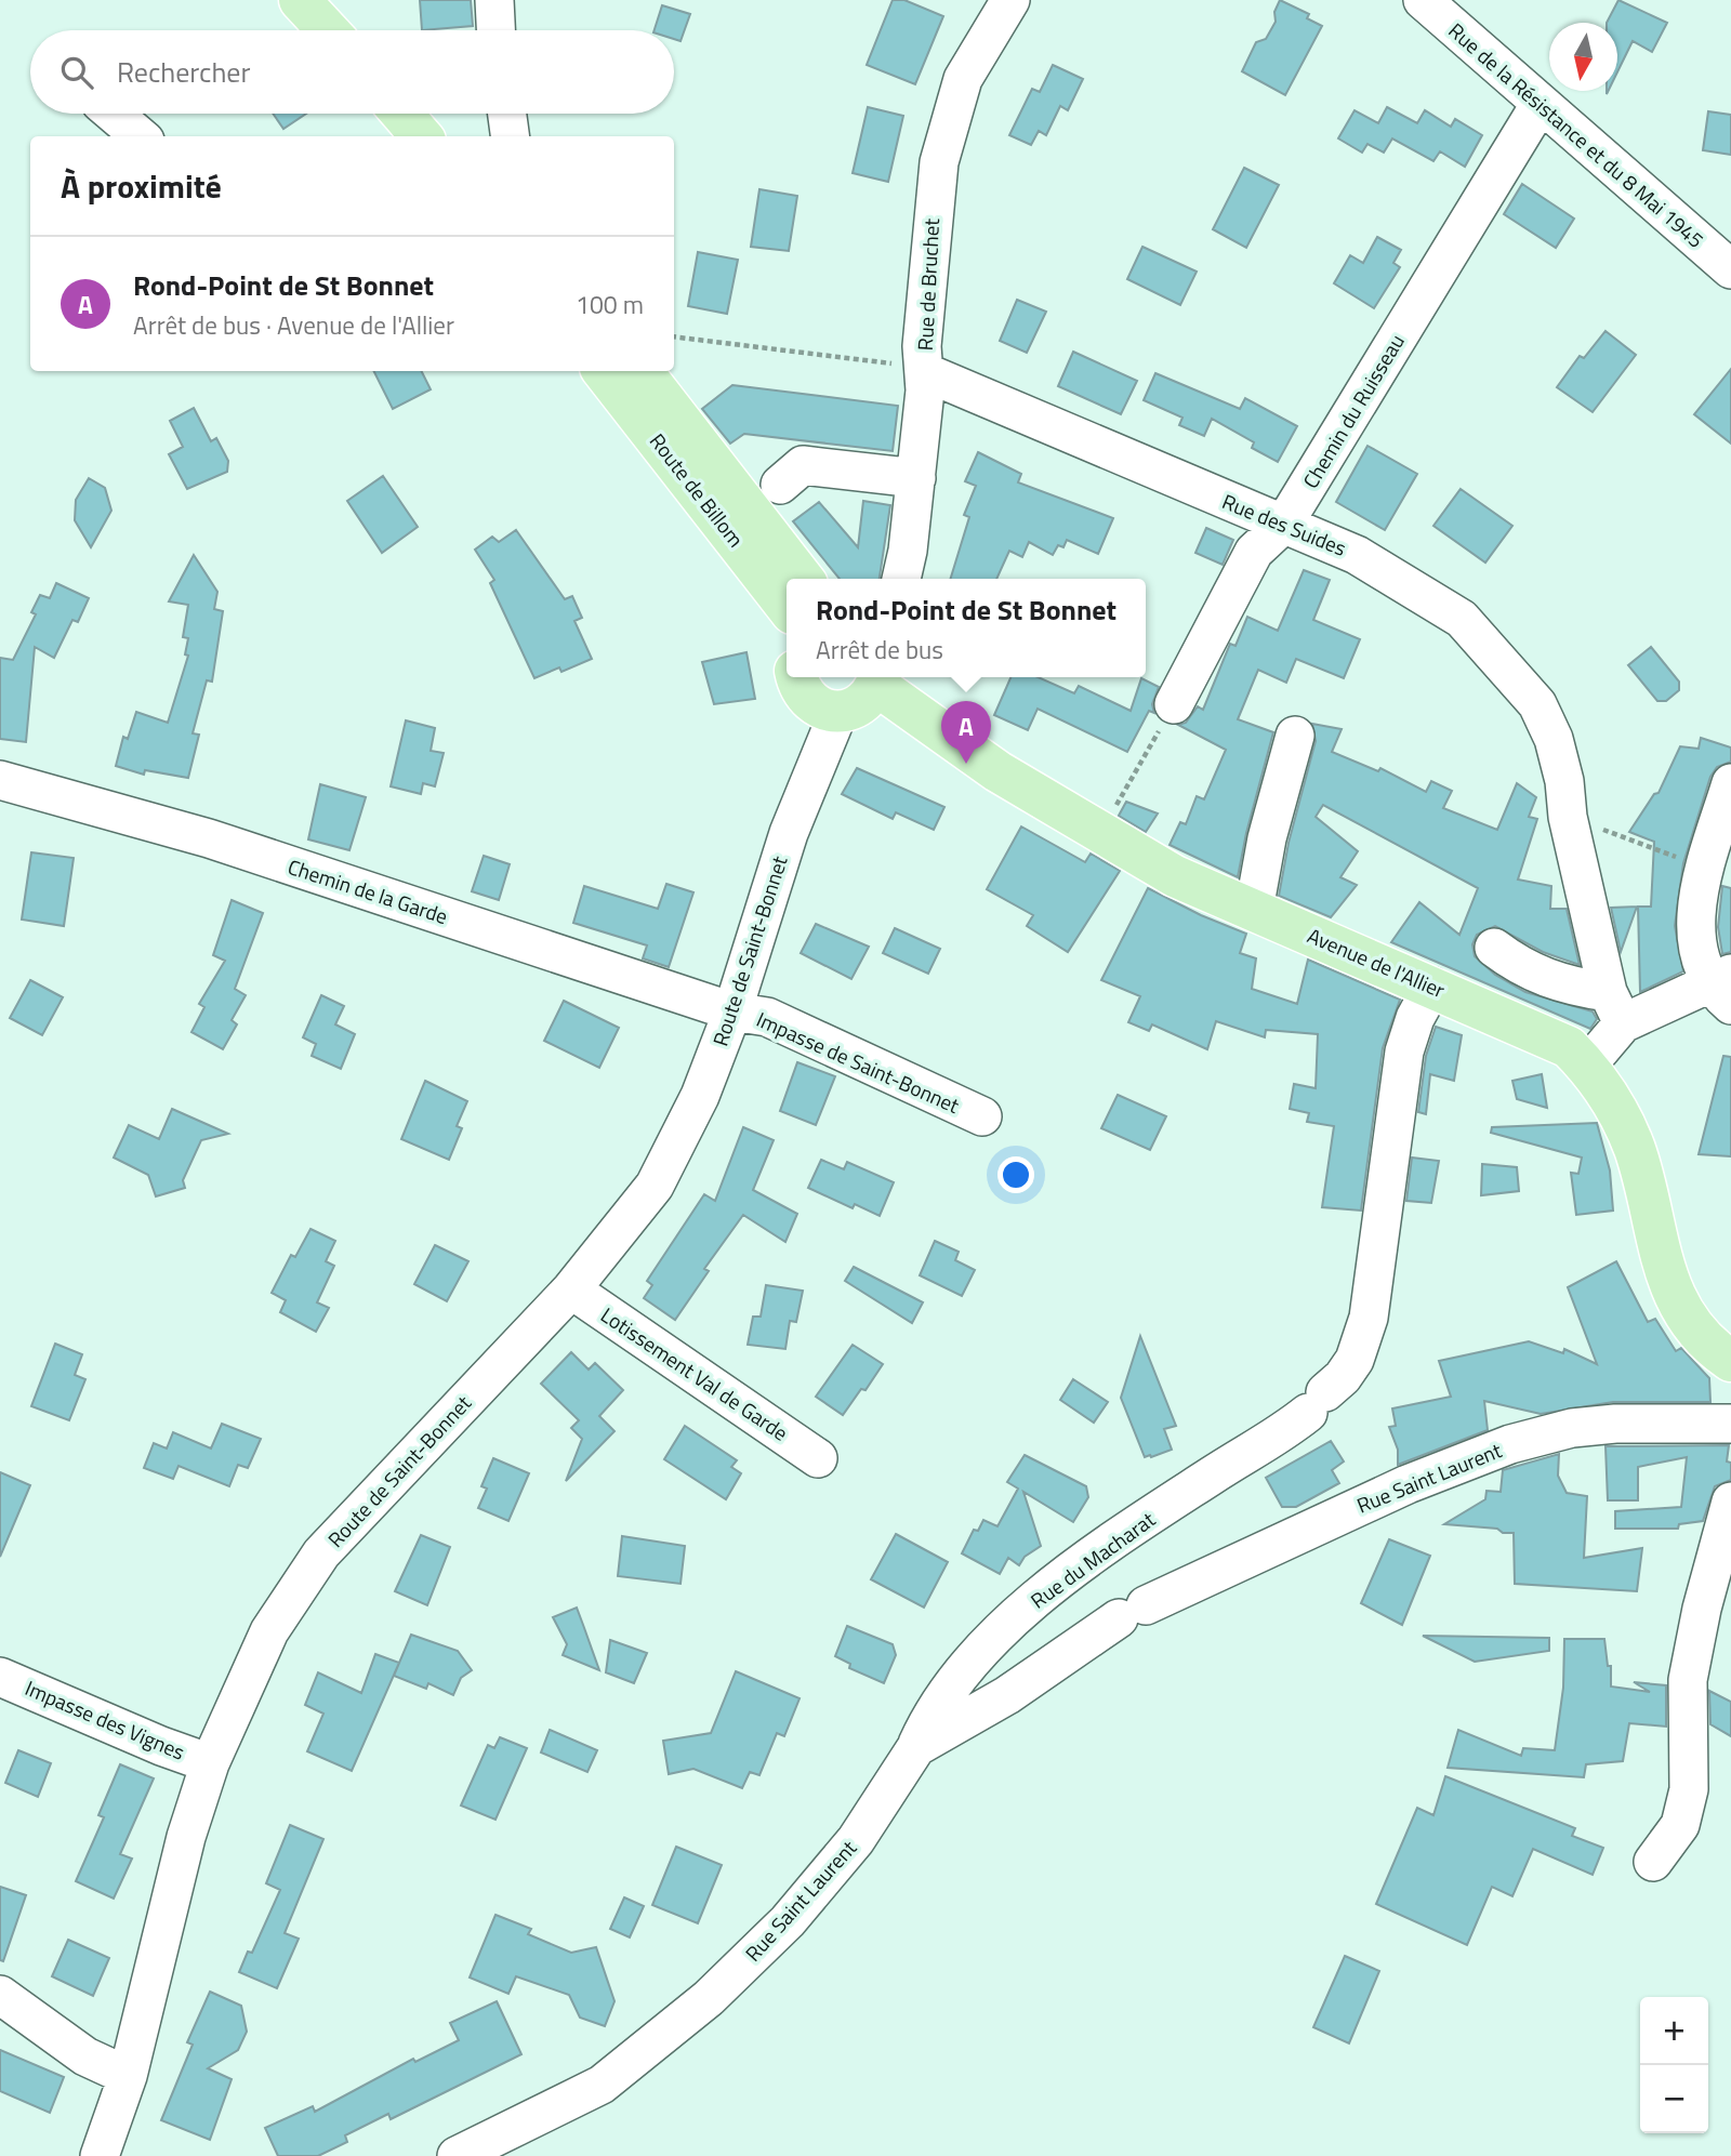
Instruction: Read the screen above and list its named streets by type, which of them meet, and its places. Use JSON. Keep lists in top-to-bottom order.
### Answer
{
  "streets": {
    "main road": ["Route de Billom", "Avenue de l'Allier"],
    "street": [
      "Rue de la Résistance et du 8 Mai 1945",
      "Rue de Bruchet",
      "Chemin du Ruisseau",
      "Rue des Suides",
      "Chemin de la Garde",
      "Route de Saint-Bonnet",
      "Impasse de Saint-Bonnet",
      "Lotissement Val de Garde",
      "Rue Saint Laurent",
      "Rue du Macharat",
      "Impasse des Vignes"
    ]
  },
  "crossings": [
    ["Rue de la Résistance et du 8 Mai 1945", "Chemin du Ruisseau"],
    ["Rue de Bruchet", "Rue des Suides"],
    ["Chemin du Ruisseau", "Rue des Suides"],
    ["Chemin de la Garde", "Route de Saint-Bonnet"],
    ["Chemin de la Garde", "Impasse de Saint-Bonnet"],
    ["Route de Saint-Bonnet", "Impasse de Saint-Bonnet"],
    ["Route de Saint-Bonnet", "Lotissement Val de Garde"],
    ["Route de Saint-Bonnet", "Impasse des Vignes"],
    ["Avenue de l'Allier", "Rue du Macharat"],
    ["Rue Saint Laurent", "Rue du Macharat"]
  ],
  "north": "bottom",
  "page": {
    "search": "Rechercher",
    "heading": "À proximité",
    "list": [
      {
        "mark": "A",
        "name": "Rond-Point de St Bonnet",
        "note": "Arrêt de bus · Avenue de l'Allier",
        "value": "100 m"
      }
    ],
    "popup": ["Rond-Point de St Bonnet", "Arrêt de bus"],
    "pins": "A",
    "map_buttons": ["+", "−"]
  }
}
